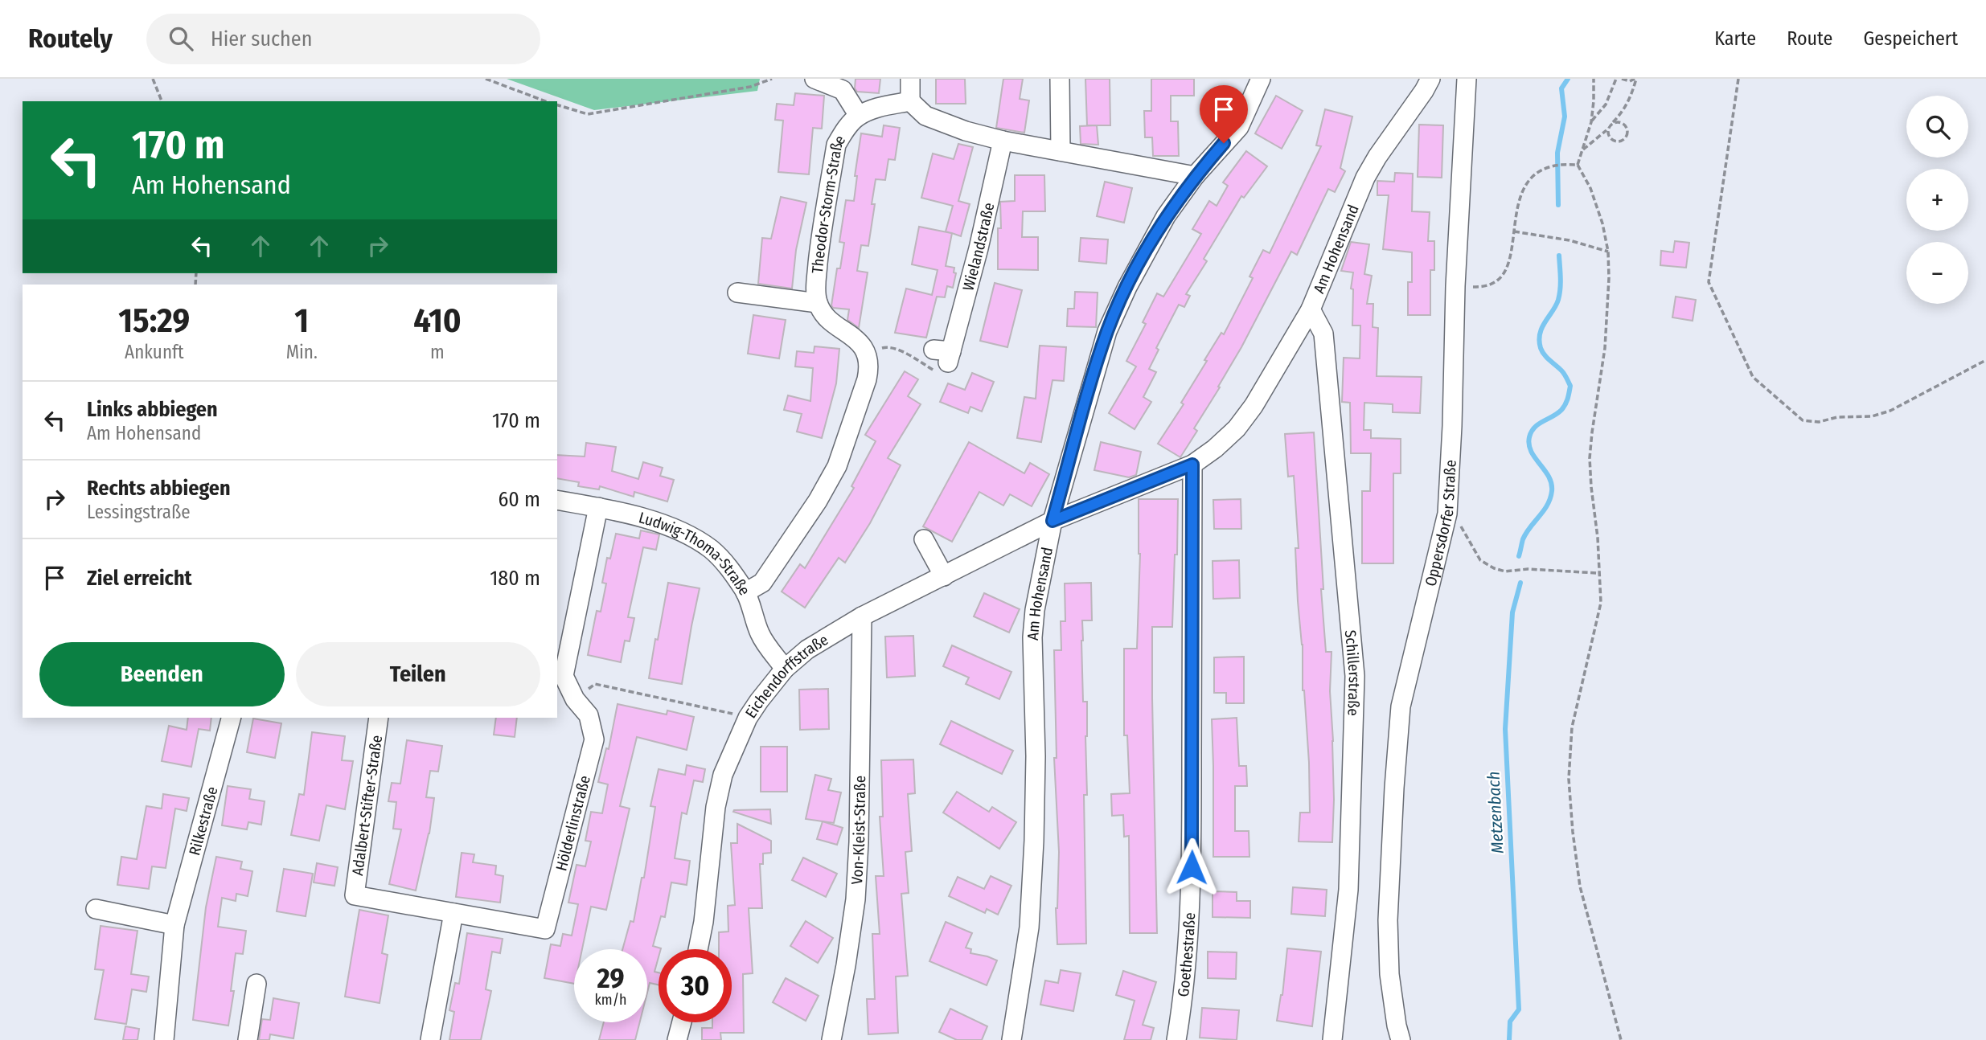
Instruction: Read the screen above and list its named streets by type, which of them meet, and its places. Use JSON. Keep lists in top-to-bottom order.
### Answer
{
  "streets": {
    "street": [
      "Theodor-Storm-Straße",
      "Wielandstraße",
      "Am Hohensand",
      "Oppersdorfer Straße",
      "Ludwig-Thoma-Straße",
      "Schillerstraße",
      "Eichendorffstraße",
      "Adalbert-Stifter-Straße",
      "Rilkestraße",
      "Hölderlinstraße",
      "Von-Kleist-Straße",
      "Goethestraße"
    ]
  },
  "crossings": [
    ["Am Hohensand", "Schillerstraße"],
    ["Am Hohensand", "Eichendorffstraße"],
    ["Am Hohensand", "Goethestraße"],
    ["Ludwig-Thoma-Straße", "Eichendorffstraße"],
    ["Ludwig-Thoma-Straße", "Hölderlinstraße"],
    ["Eichendorffstraße", "Von-Kleist-Straße"],
    ["Adalbert-Stifter-Straße", "Hölderlinstraße"]
  ],
  "water": ["Metzenbach"],
  "page": {
    "header": "Routely",
    "search": "Hier suchen",
    "nav": ["Karte", "Route", "Gespeichert"],
    "map_buttons": ["+", "−"],
    "turn": ["170 m", "Am Hohensand"],
    "eta": [
      "15:29",
      "Ankunft",
      "1",
      "Min.",
      "410",
      "m"
    ],
    "list": [
      {
        "name": "Links abbiegen",
        "note": "Am Hohensand",
        "value": "170 m"
      },
      {
        "name": "Rechts abbiegen",
        "note": "Lessingstraße",
        "value": "60 m"
      },
      {
        "name": "Ziel erreicht",
        "value": "180 m"
      }
    ],
    "buttons": ["Beenden", "Teilen"],
    "speed": "29 km/h",
    "limit": "30"
  }
}
